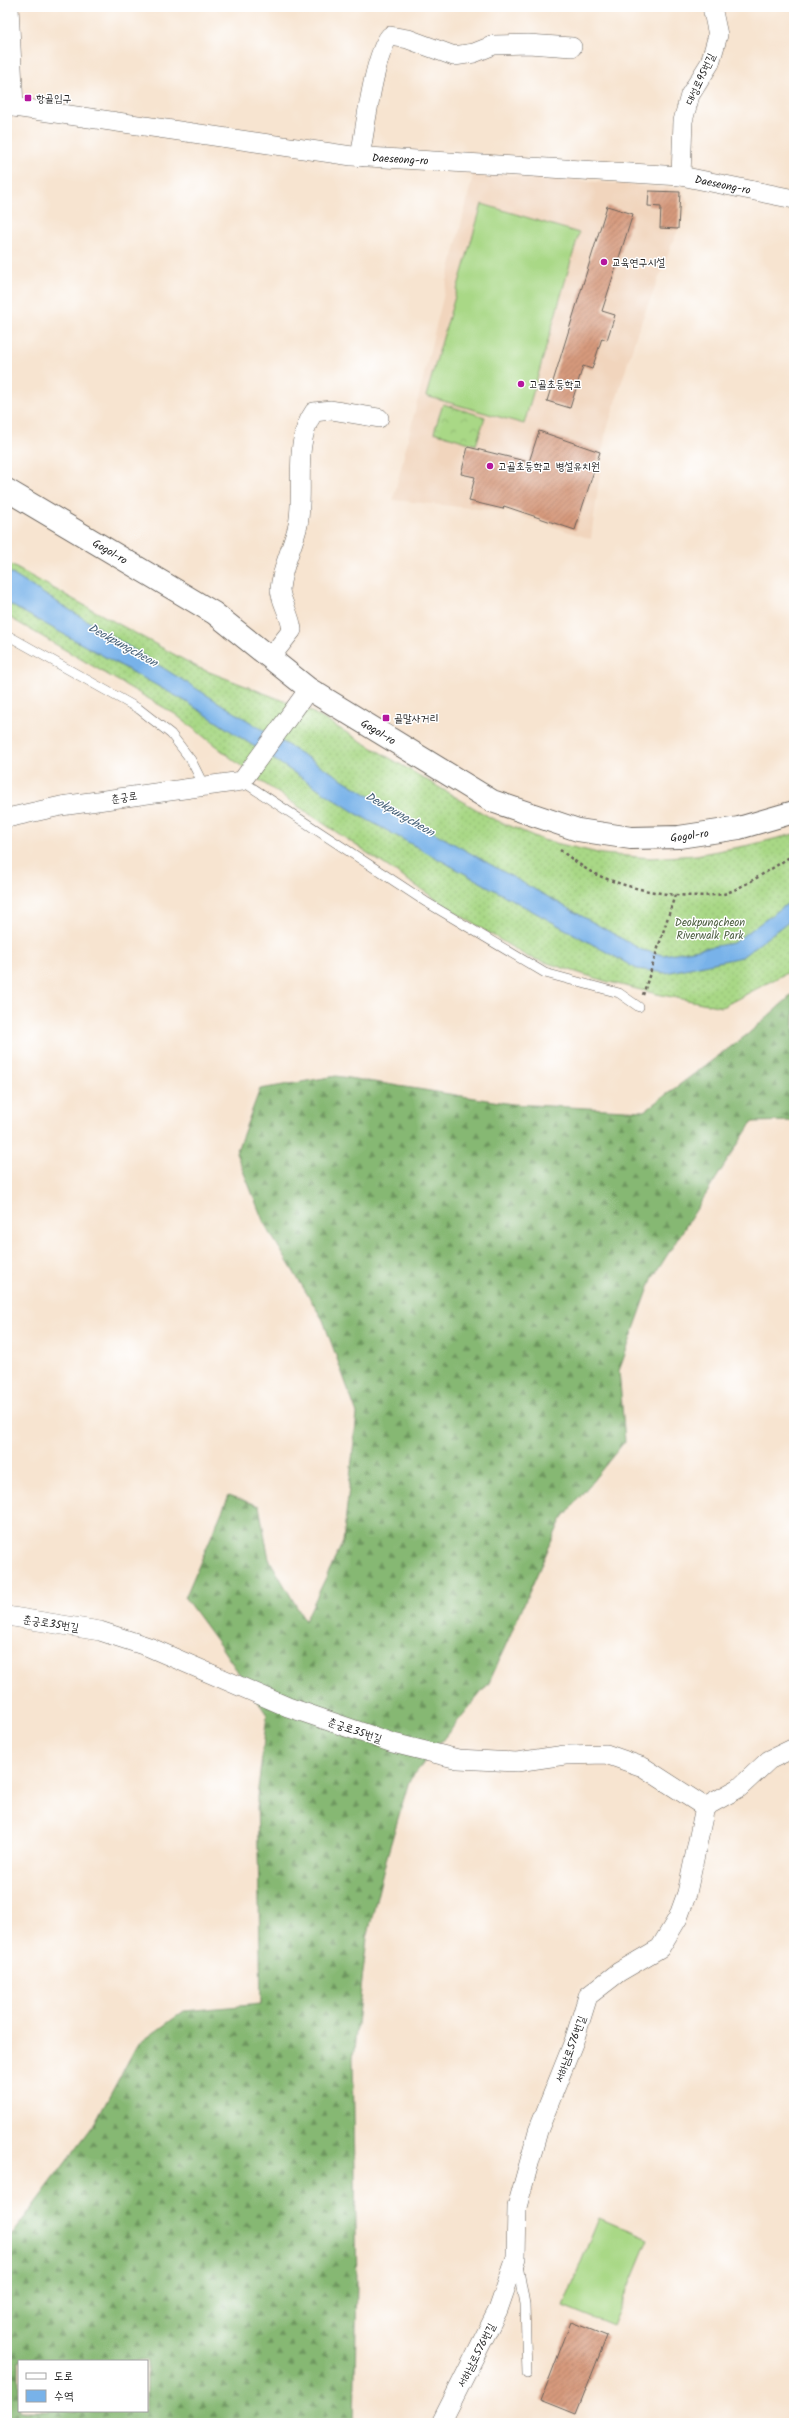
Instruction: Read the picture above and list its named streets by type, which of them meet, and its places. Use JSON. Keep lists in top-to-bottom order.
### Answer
{
  "streets": {
    "street": [
      "대성로95번길",
      "Daeseong-ro",
      "Gogol-ro",
      "춘궁로",
      "춘궁로35번길",
      "서하남로576번길"
    ]
  },
  "crossings": [
    ["대성로95번길", "Daeseong-ro"],
    ["춘궁로35번길", "서하남로576번길"]
  ],
  "water": ["Deokpungcheon"],
  "parks": ["Deokpungcheon Riverwalk Park"],
  "places": {
    "transit": ["항골입구", "골말사거리"],
    "other": ["교육연구시설", "고골초등학교", "고골초등학교 병설유치원"]
  },
  "legend": ["도로", "수역"]
}
